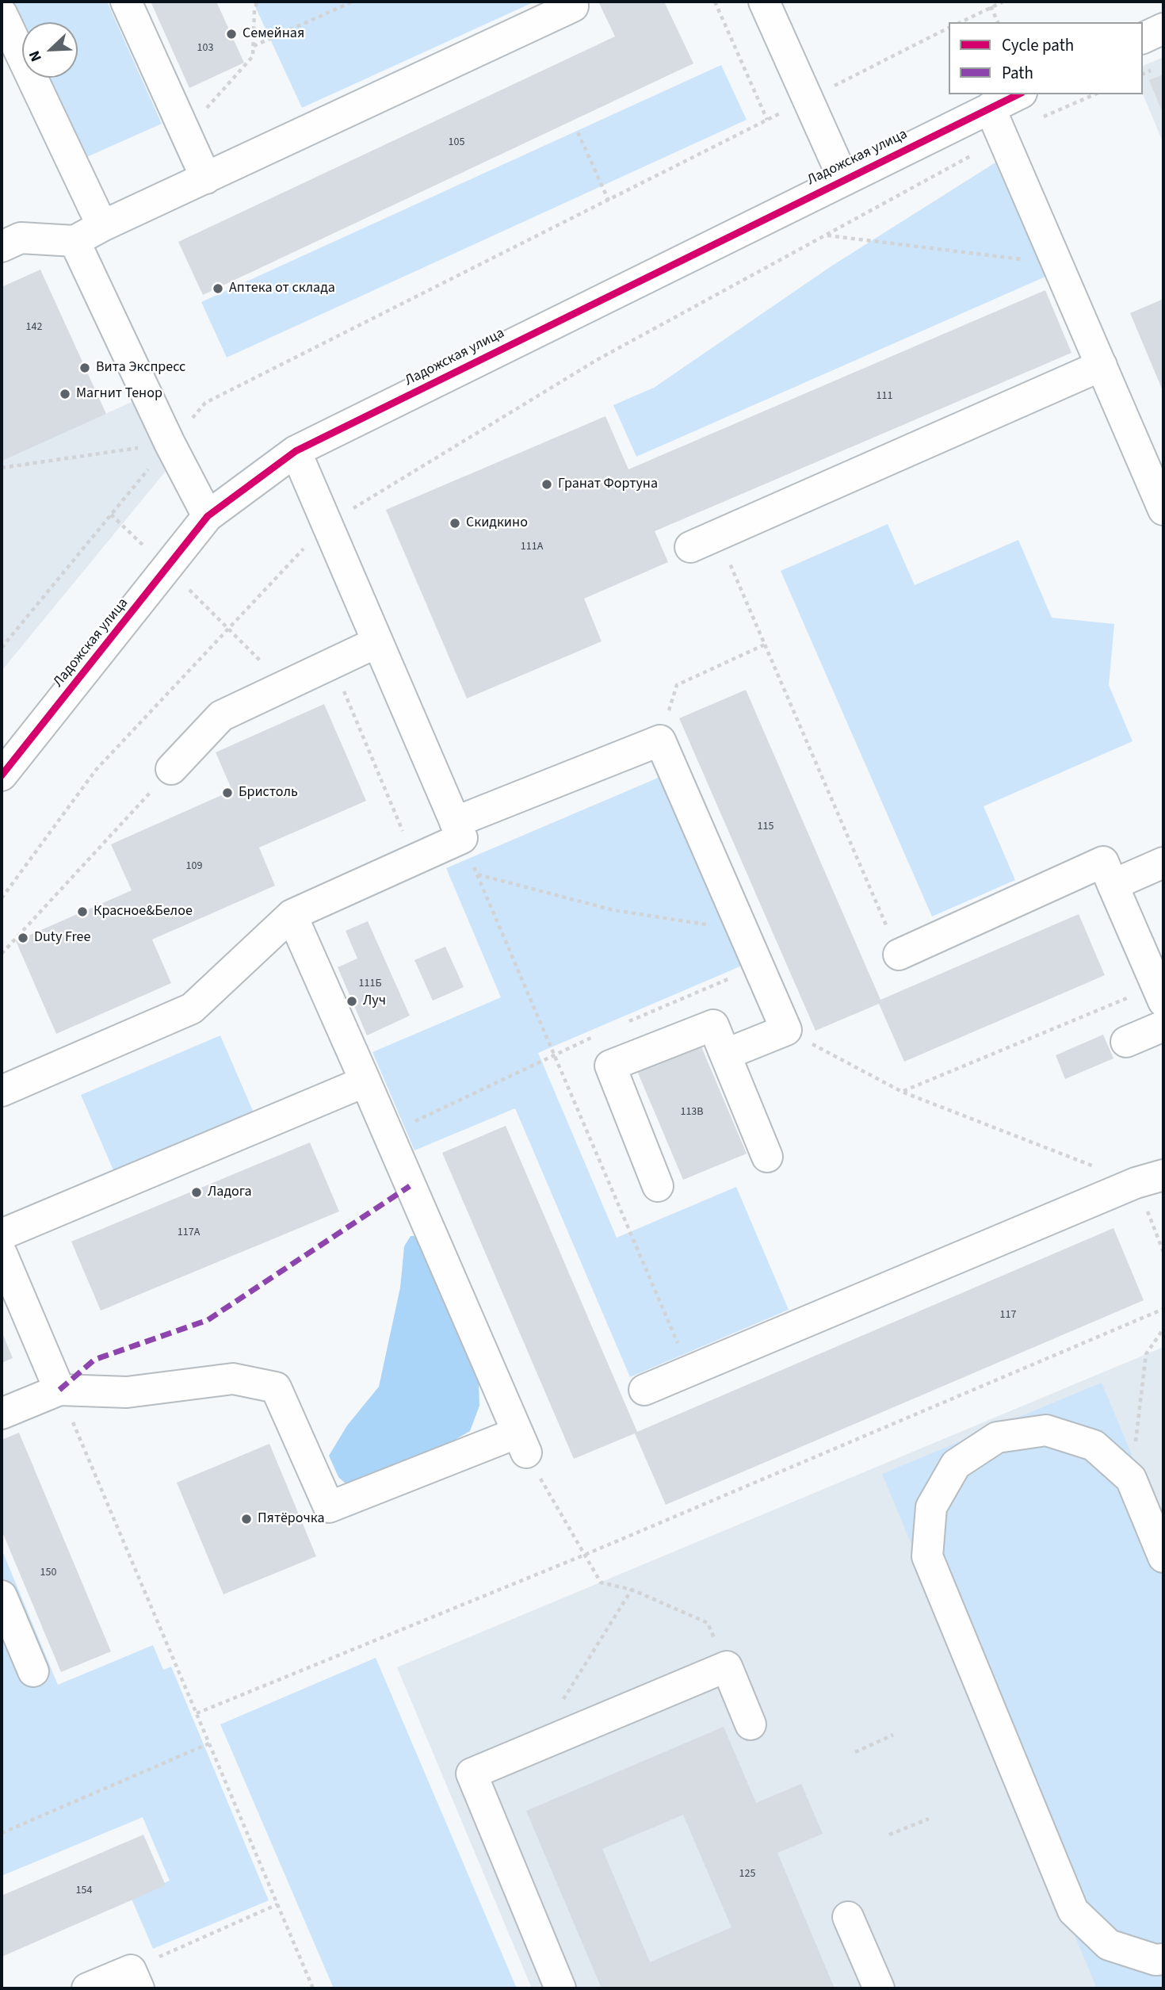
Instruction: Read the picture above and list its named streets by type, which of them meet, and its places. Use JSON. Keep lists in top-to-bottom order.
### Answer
{
  "streets": {
    "street": ["Ладожская улица"]
  },
  "places": [
    "Семейная",
    "Аптека от склада",
    "Вита Экспресс",
    "Магнит Тенор",
    "Гранат Фортуна",
    "Скидкино",
    "Бристоль",
    "Красное&Белое",
    "Duty Free",
    "Луч",
    "Ладога",
    "Пятёрочка"
  ],
  "house_numbers": [
    "103",
    "105",
    "142",
    "111",
    "111А",
    "115",
    "109",
    "111Б",
    "113В",
    "117А",
    "117",
    "150",
    "125",
    "154"
  ],
  "legend": ["Cycle path", "Path"],
  "north": "bottom left"
}
